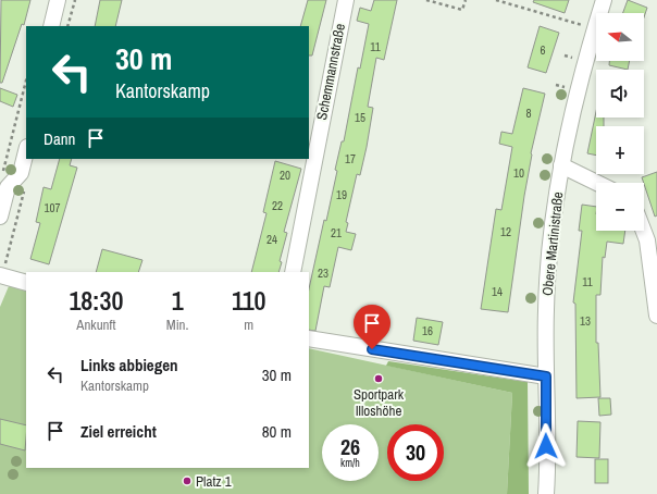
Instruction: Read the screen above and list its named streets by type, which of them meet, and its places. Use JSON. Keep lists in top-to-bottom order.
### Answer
{
  "streets": {
    "street": ["Schemmannstraße", "Obere Martinistraße"]
  },
  "places": ["Sportpark Illoshöhe", "Platz 1"],
  "house_numbers": [
    "11",
    "6",
    "8",
    "15",
    "17",
    "10",
    "20",
    "19",
    "22",
    "107",
    "12",
    "21",
    "24",
    "23",
    "11",
    "14",
    "13",
    "16"
  ],
  "north": "left",
  "page": {
    "map_buttons": ["+", "−"],
    "turn": ["30 m", "Kantorskamp"],
    "then": "Dann",
    "eta": [
      "18:30",
      "Ankunft",
      "1",
      "Min.",
      "110",
      "m"
    ],
    "list": [
      {
        "name": "Links abbiegen",
        "note": "Kantorskamp",
        "value": "30 m"
      },
      {
        "name": "Ziel erreicht",
        "value": "80 m"
      }
    ],
    "speed": "26 km/h",
    "limit": "30"
  }
}
